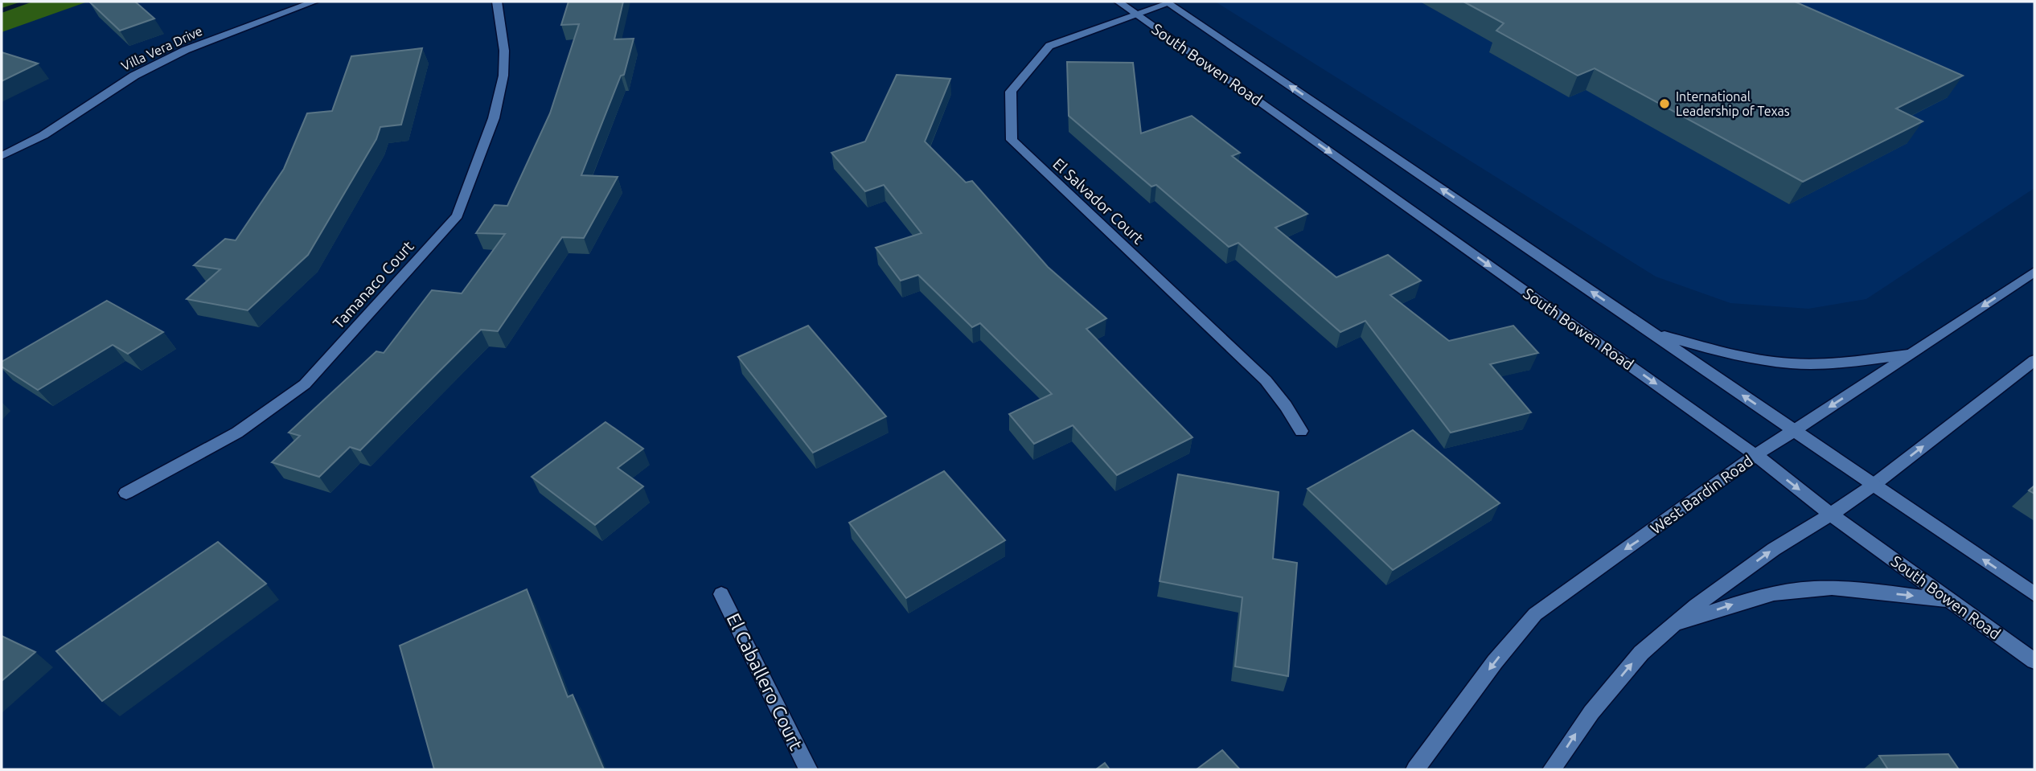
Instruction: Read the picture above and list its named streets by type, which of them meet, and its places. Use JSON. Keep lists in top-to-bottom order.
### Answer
{
  "streets": {
    "main road": [
      "Villa Vera Drive",
      "South Bowen Road",
      "El Salvador Court",
      "Tamanaco Court",
      "West Bardin Road",
      "El Caballero Court"
    ]
  },
  "crossings": [
    ["South Bowen Road", "El Salvador Court"],
    ["South Bowen Road", "West Bardin Road"]
  ],
  "places": ["International Leadership of Texas"]
}
